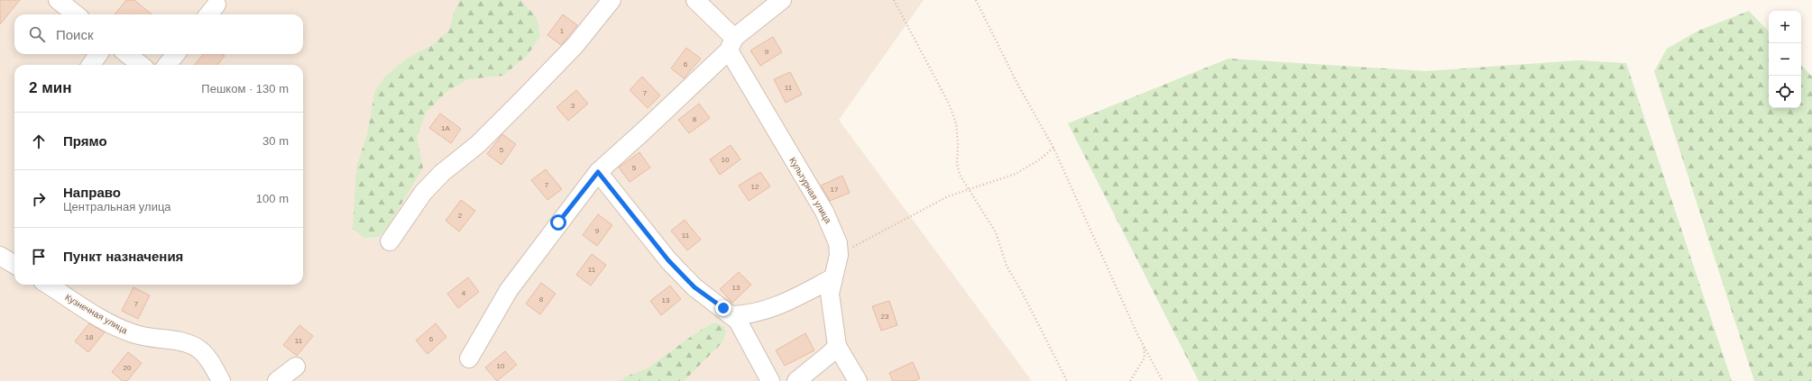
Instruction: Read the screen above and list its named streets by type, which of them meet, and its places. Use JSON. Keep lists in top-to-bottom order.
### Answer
{
  "streets": {
    "street": ["Культурная улица", "Кузнечная улица"]
  },
  "house_numbers": [
    "1",
    "9",
    "6",
    "11",
    "7",
    "3",
    "8",
    "1А",
    "5",
    "10",
    "5",
    "7",
    "12",
    "17",
    "2",
    "9",
    "11",
    "11",
    "13",
    "4",
    "8",
    "13",
    "7",
    "23",
    "18",
    "6",
    "11",
    "10",
    "20"
  ],
  "page": {
    "map_buttons": ["+", "−"],
    "search": "Поиск",
    "heading": ["2 мин", "Пешком · 130 m"],
    "list": [
      ["Прямо", "30 m"],
      ["Направо", "Центральная улица", "100 m"],
      "Пункт назначения"
    ]
  }
}
